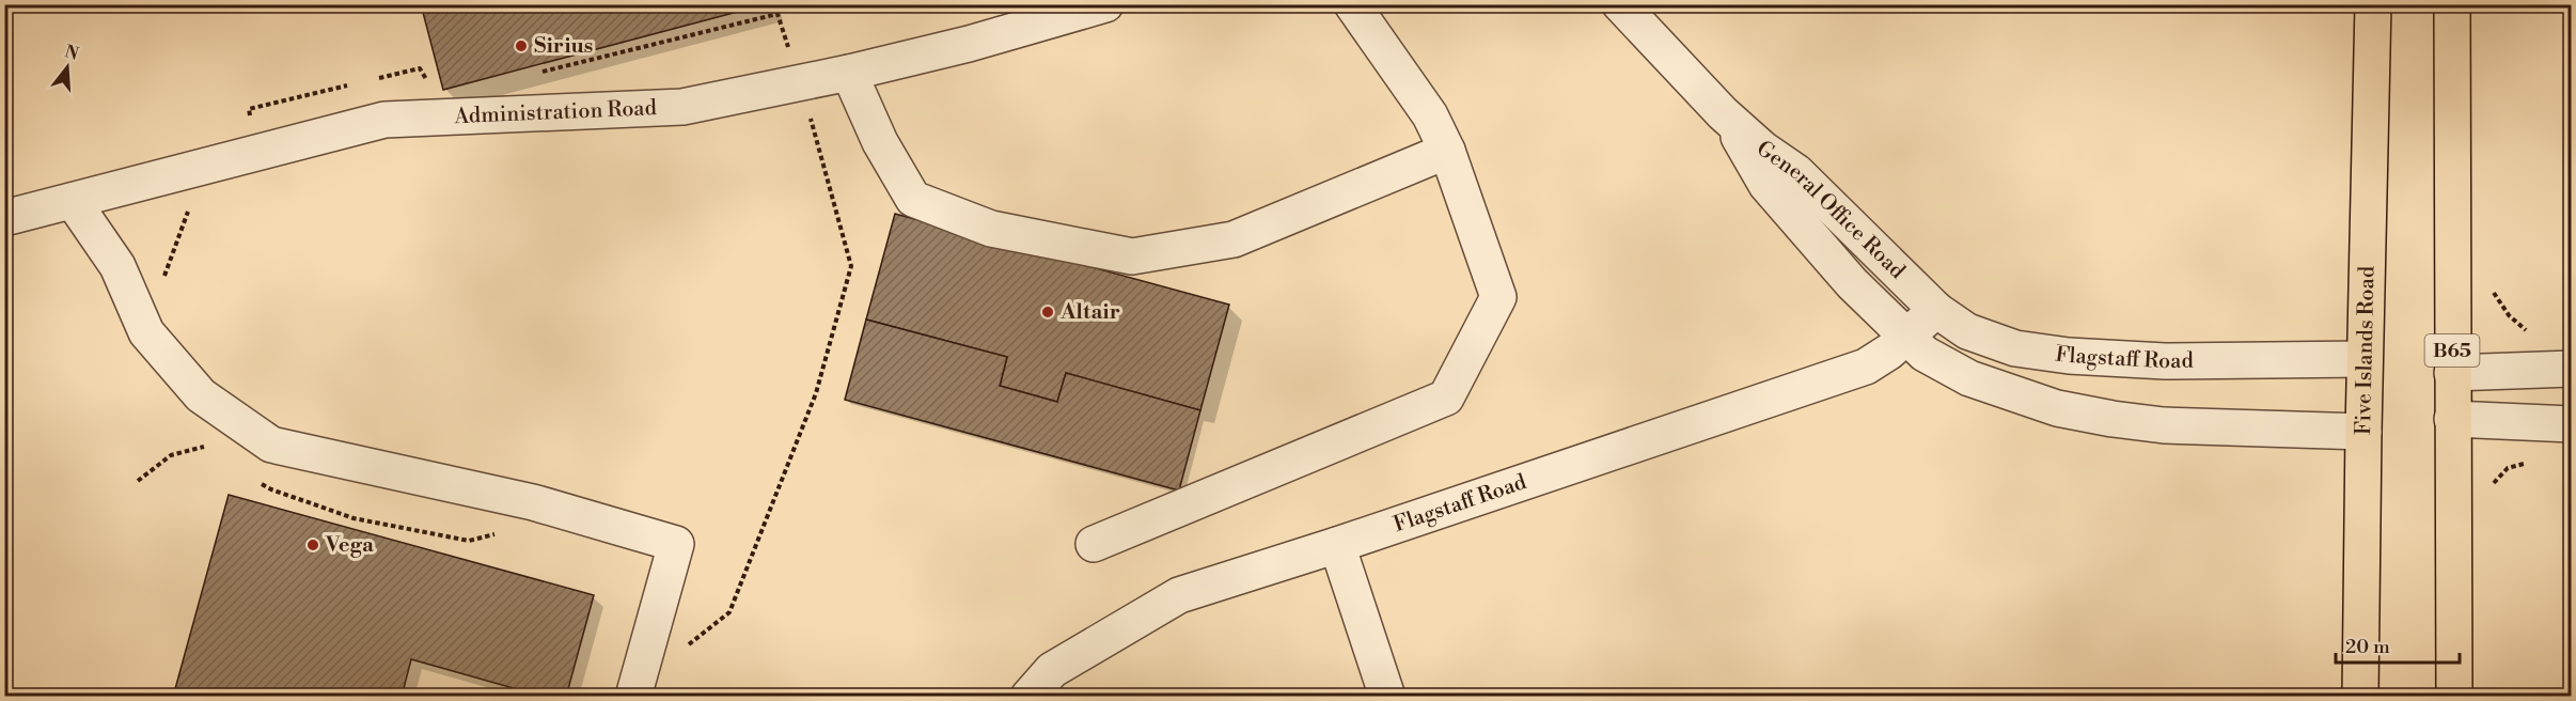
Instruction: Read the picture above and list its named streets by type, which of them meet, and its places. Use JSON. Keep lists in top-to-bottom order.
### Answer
{
  "streets": {
    "main road": ["Five Islands Road", "B65"],
    "street": ["Administration Road", "General Office Road", "Flagstaff Road"]
  },
  "crossings": [
    ["General Office Road", "Flagstaff Road"],
    ["Five Islands Road", "Flagstaff Road"]
  ],
  "places": ["Sirius", "Altair", "Vega"],
  "scale_bar": "20 m",
  "north": "top"
}
